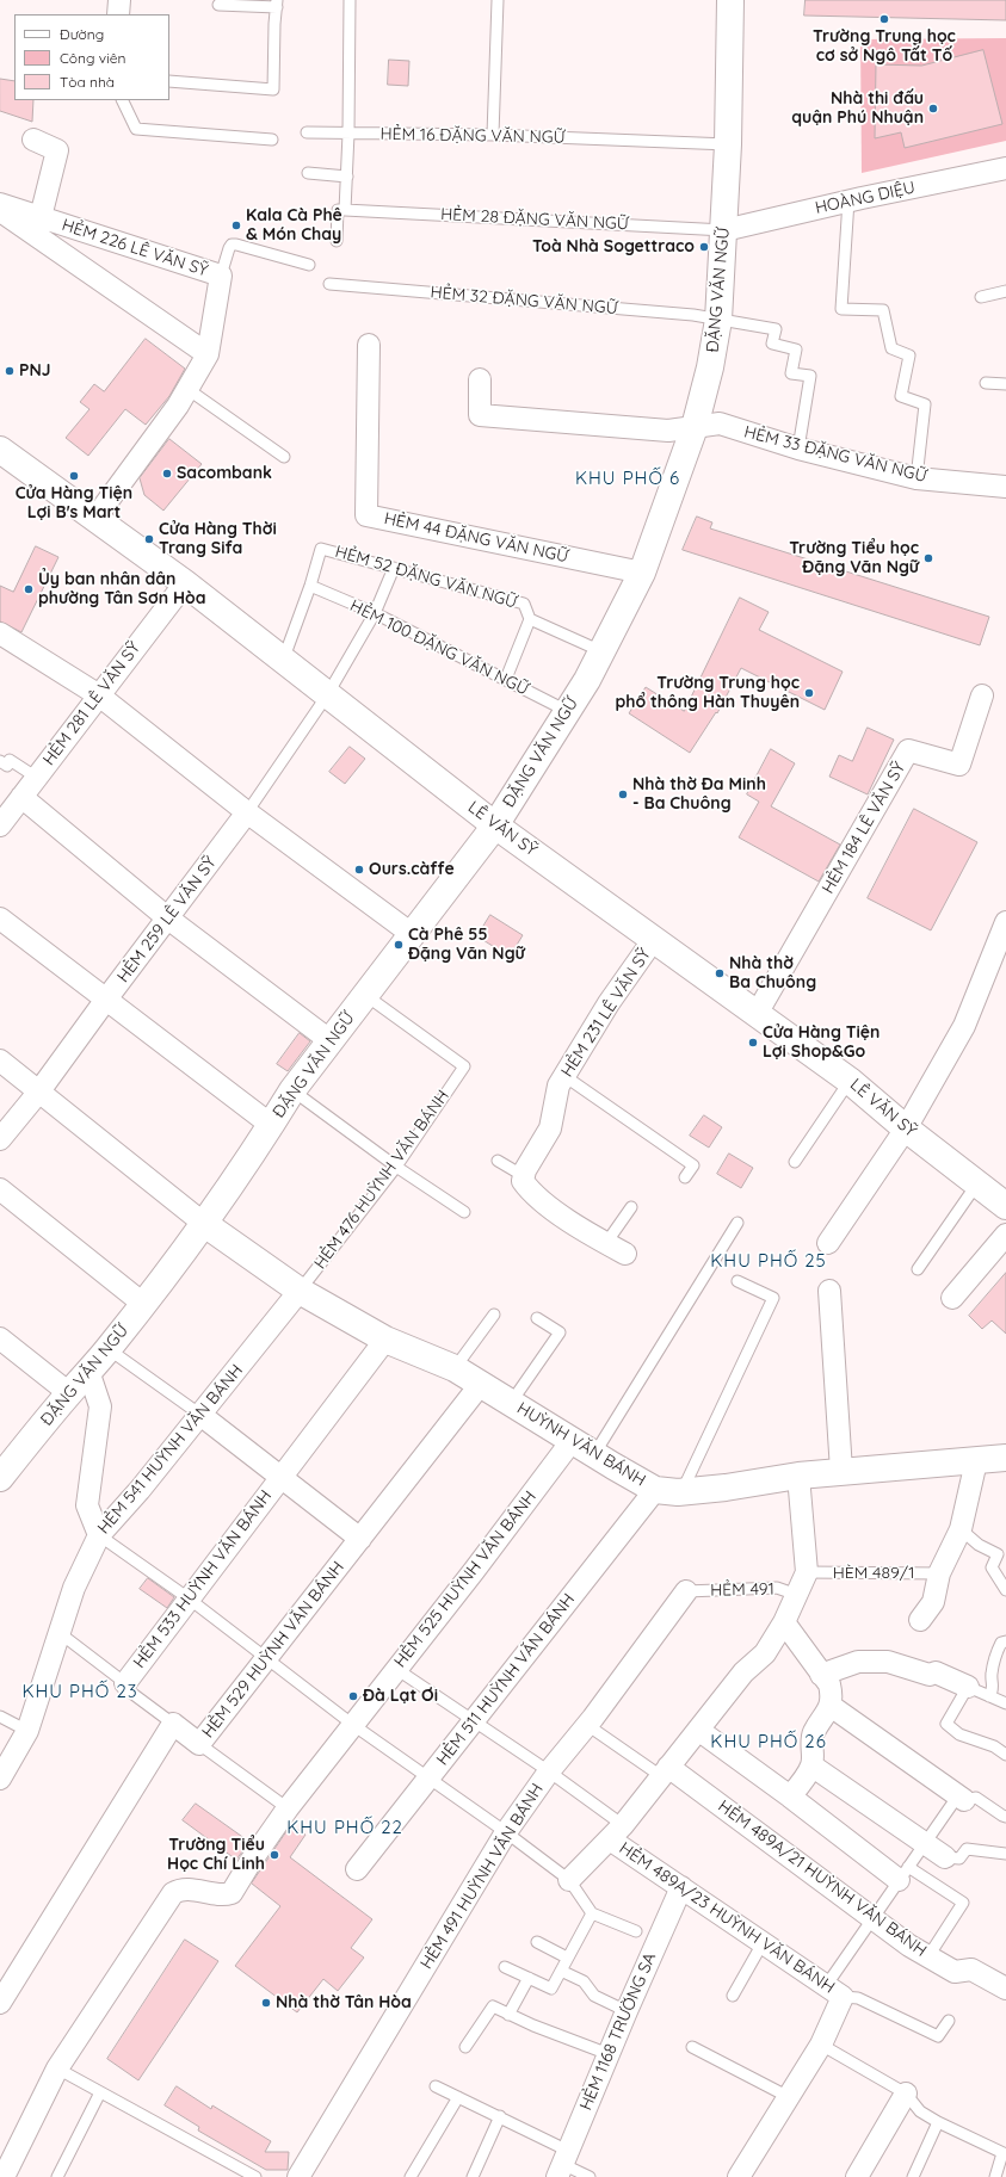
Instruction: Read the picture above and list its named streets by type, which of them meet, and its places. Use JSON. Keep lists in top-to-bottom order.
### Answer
{
  "streets": {
    "street": [
      "HOÀNG DIỆU",
      "HẺM 226 LÊ VĂN SỸ",
      "ĐẶNG VĂN NGỮ",
      "HẺM 33 ĐẶNG VĂN NGỮ",
      "HẺM 44 ĐẶNG VĂN NGỮ",
      "HẺM 281 LÊ VĂN SỸ",
      "HẺM 184 LÊ VĂN SỸ",
      "LÊ VĂN SỸ",
      "HẺM 259 LÊ VĂN SỸ",
      "HẺM 231 LÊ VĂN SỸ",
      "HUỲNH VĂN BÁNH",
      "HẺM 541 HUỲNH VĂN BÁNH",
      "HẺM 533 HUỲNH VĂN BÁNH",
      "HẺM 525 HUỲNH VĂN BÁNH",
      "HẺM 529 HUỲNH VĂN BÁNH",
      "HẺM 511 HUỲNH VĂN BÁNH",
      "HẺM 491 HUỲNH VĂN BÁNH",
      "HẺM 489A/21 HUỲNH VĂN BÁNH",
      "HẺM 489A/23 HUỲNH VĂN BÁNH",
      "HẺM 1168 TRƯỜNG SA"
    ],
    "lane": [
      "HẺM 16 ĐẶNG VĂN NGỮ",
      "HẺM 28 ĐẶNG VĂN NGỮ",
      "HẺM 32 ĐẶNG VĂN NGỮ",
      "HẺM 52 ĐẶNG VĂN NGỮ",
      "HẺM 100 ĐẶNG VĂN NGỮ",
      "HẺM 476 HUỲNH VĂN BÁNH",
      "HÈM 489/1",
      "HẺM 491"
    ]
  },
  "crossings": [
    ["HẺM 16 ĐẶNG VĂN NGỮ", "ĐẶNG VĂN NGỮ"],
    ["HOÀNG DIỆU", "HẺM 28 ĐẶNG VĂN NGỮ"],
    ["HOÀNG DIỆU", "ĐẶNG VĂN NGỮ"],
    ["HẺM 28 ĐẶNG VĂN NGỮ", "ĐẶNG VĂN NGỮ"],
    ["HẺM 226 LÊ VĂN SỸ", "LÊ VĂN SỸ"],
    ["ĐẶNG VĂN NGỮ", "HẺM 32 ĐẶNG VĂN NGỮ"],
    ["ĐẶNG VĂN NGỮ", "HẺM 33 ĐẶNG VĂN NGỮ"],
    ["ĐẶNG VĂN NGỮ", "HẺM 44 ĐẶNG VĂN NGỮ"],
    ["ĐẶNG VĂN NGỮ", "HẺM 52 ĐẶNG VĂN NGỮ"],
    ["ĐẶNG VĂN NGỮ", "HẺM 100 ĐẶNG VĂN NGỮ"],
    ["ĐẶNG VĂN NGỮ", "LÊ VĂN SỸ"],
    ["ĐẶNG VĂN NGỮ", "HẺM 476 HUỲNH VĂN BÁNH"],
    ["ĐẶNG VĂN NGỮ", "HUỲNH VĂN BÁNH"],
    ["HẺM 32 ĐẶNG VĂN NGỮ", "HẺM 33 ĐẶNG VĂN NGỮ"],
    ["HẺM 52 ĐẶNG VĂN NGỮ", "HẺM 100 ĐẶNG VĂN NGỮ"],
    ["HẺM 52 ĐẶNG VĂN NGỮ", "HẺM 259 LÊ VĂN SỸ"],
    ["HẺM 100 ĐẶNG VĂN NGỮ", "HẺM 259 LÊ VĂN SỸ"],
    ["HẺM 281 LÊ VĂN SỸ", "LÊ VĂN SỸ"],
    ["HẺM 184 LÊ VĂN SỸ", "LÊ VĂN SỸ"],
    ["LÊ VĂN SỸ", "HẺM 259 LÊ VĂN SỸ"],
    ["LÊ VĂN SỸ", "HẺM 231 LÊ VĂN SỸ"],
    ["HẺM 476 HUỲNH VĂN BÁNH", "HUỲNH VĂN BÁNH"],
    ["HẺM 476 HUỲNH VĂN BÁNH", "HẺM 541 HUỲNH VĂN BÁNH"],
    ["HUỲNH VĂN BÁNH", "HẺM 541 HUỲNH VĂN BÁNH"],
    ["HUỲNH VĂN BÁNH", "HẺM 533 HUỲNH VĂN BÁNH"],
    ["HUỲNH VĂN BÁNH", "HẺM 525 HUỲNH VĂN BÁNH"],
    ["HUỲNH VĂN BÁNH", "HẺM 529 HUỲNH VĂN BÁNH"],
    ["HUỲNH VĂN BÁNH", "HẺM 511 HUỲNH VĂN BÁNH"],
    ["HẺM 541 HUỲNH VĂN BÁNH", "HẺM 533 HUỲNH VĂN BÁNH"],
    ["HẺM 491", "HẺM 491 HUỲNH VĂN BÁNH"],
    ["HẺM 489A/23 HUỲNH VĂN BÁNH", "HẺM 1168 TRƯỜNG SA"]
  ],
  "districts": [
    "KHU PHỐ 6",
    "KHU PHỐ 25",
    "KHU PHỐ 23",
    "KHU PHỐ 26",
    "KHU PHỐ 22"
  ],
  "places": [
    "Trường Trung học cơ sở Ngô Tất Tố",
    "Nhà thi đấu quận Phú Nhuận",
    "Kala Cà Phê & Món Chay",
    "Toà Nhà Sogettraco",
    "PNJ",
    "Sacombank",
    "Cửa Hàng Tiện Lợi B's Mart",
    "Cửa Hàng Thời Trang Sifa",
    "Trường Tiểu học Đặng Văn Ngữ",
    "Ủy ban nhân dân phường Tân Sơn Hòa",
    "Trường Trung học phổ thông Hàn Thuyên",
    "Nhà thờ Đa Minh - Ba Chuông",
    "Ours.càffe",
    "Cà Phê 55 Đặng Văn Ngữ",
    "Nhà thờ Ba Chuông",
    "Cửa Hàng Tiện Lợi Shop&Go",
    "Đà Lạt Ơi",
    "Trường Tiểu Học Chí Linh",
    "Nhà thờ Tân Hòa"
  ],
  "legend": ["Đường", "Công viên", "Tòa nhà"]
}
